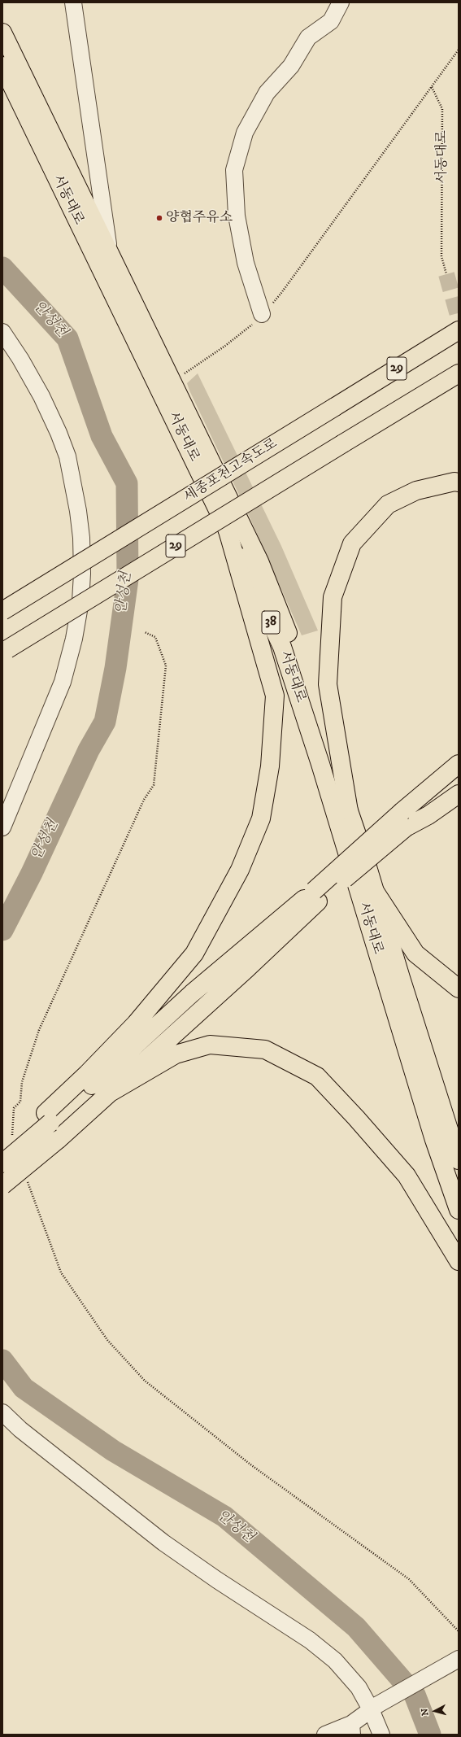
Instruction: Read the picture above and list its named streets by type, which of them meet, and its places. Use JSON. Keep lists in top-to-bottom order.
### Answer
{
  "streets": {
    "main road": [
      "서동대로",
      "29",
      "세종포천고속도로",
      "38"
    ]
  },
  "water": ["안성천"],
  "places": ["양협주유소"],
  "north": "left"
}
